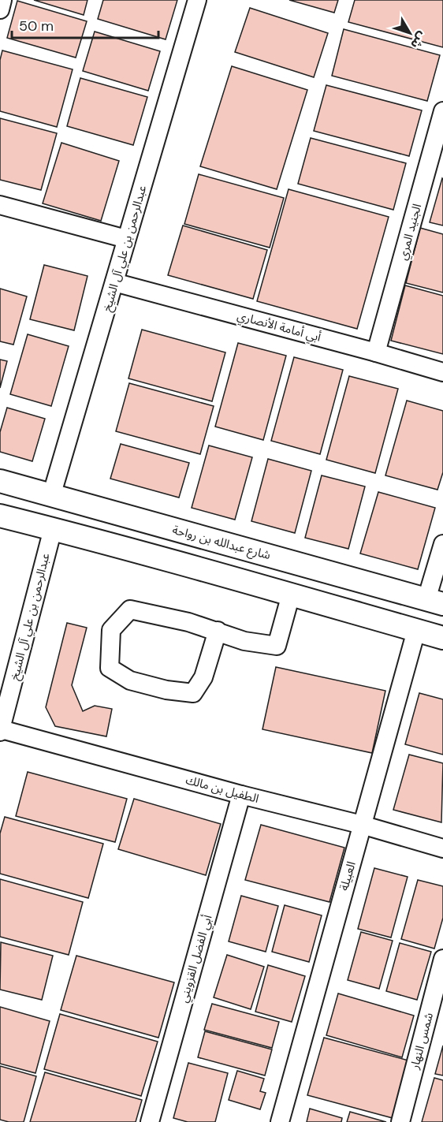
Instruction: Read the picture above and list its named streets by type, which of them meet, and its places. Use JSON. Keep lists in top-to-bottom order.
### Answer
{
  "streets": {
    "street": [
      "الجنيد المري",
      "عبدالرحمن بن علي آل الشيخ",
      "أبي أمامة الأنصاري",
      "شارع عبدالله بن رواحة",
      "الطفيل بن مالك",
      "العبيلة",
      "أبي الفضل القزويني",
      "شمس النهار"
    ]
  },
  "crossings": [
    ["الجنيد المري", "أبي أمامة الأنصاري"],
    ["عبدالرحمن بن علي آل الشيخ", "أبي أمامة الأنصاري"],
    ["عبدالرحمن بن علي آل الشيخ", "شارع عبدالله بن رواحة"],
    ["عبدالرحمن بن علي آل الشيخ", "الطفيل بن مالك"],
    ["الطفيل بن مالك", "العبيلة"],
    ["الطفيل بن مالك", "أبي الفضل القزويني"]
  ],
  "scale_bar": "50 m",
  "north": "bottom right"
}
